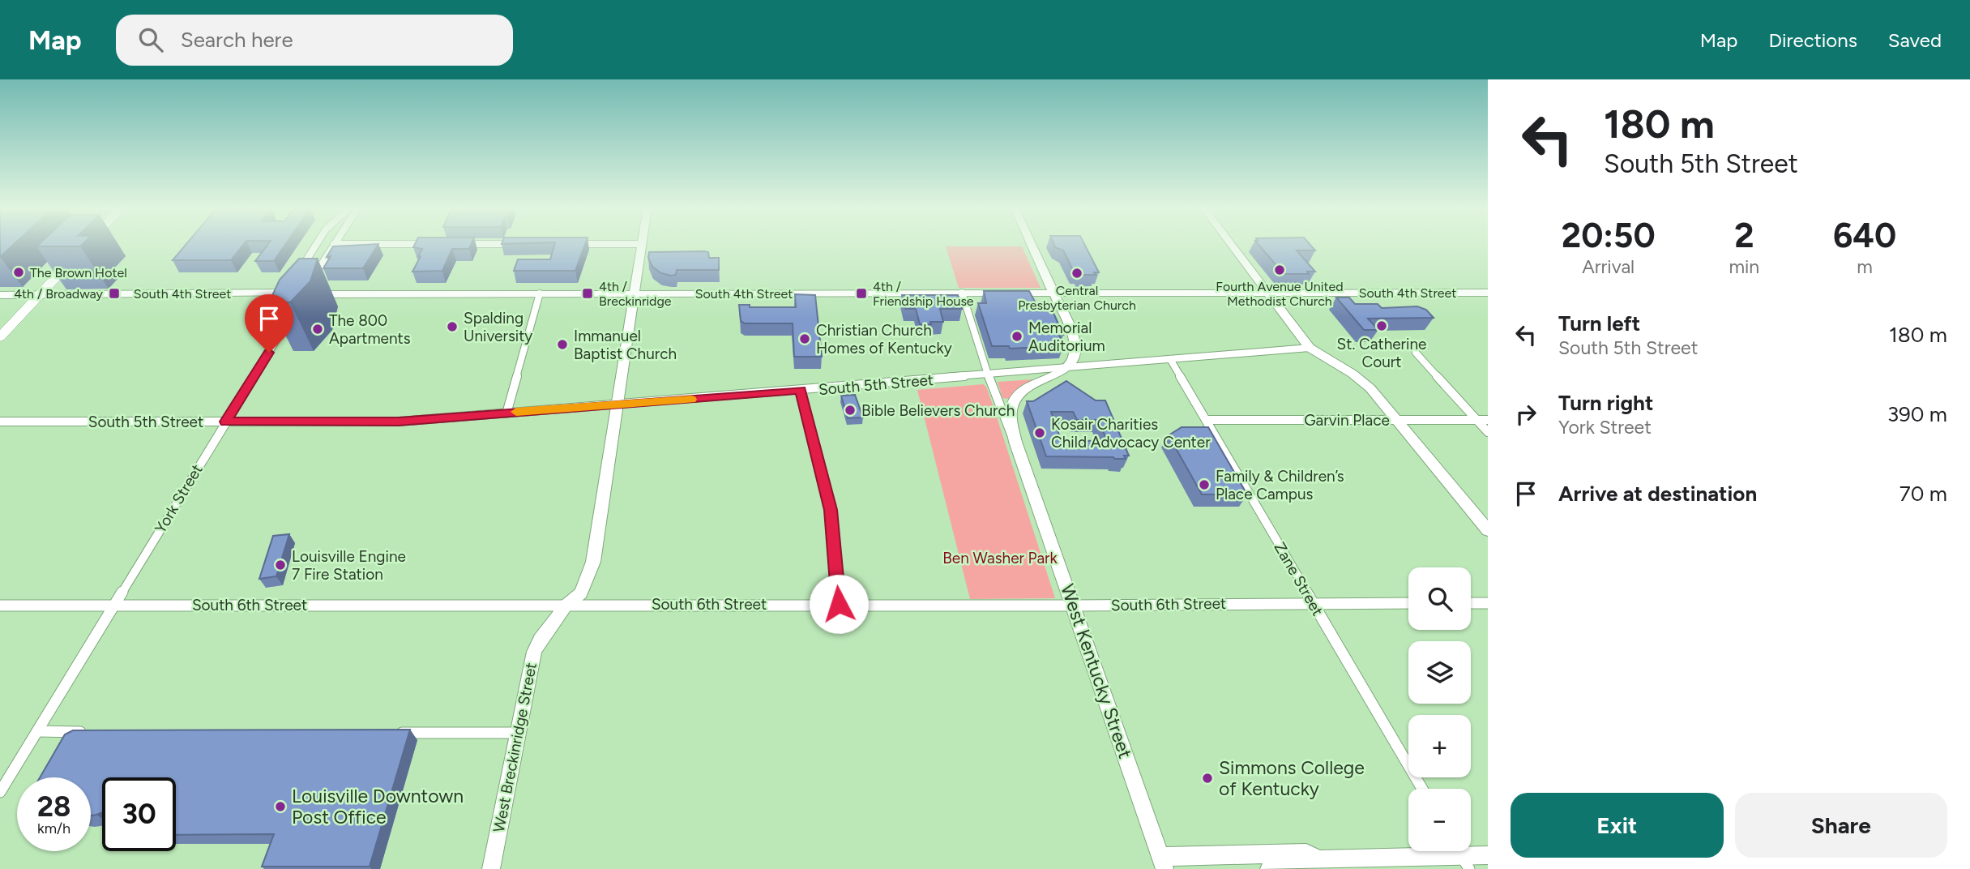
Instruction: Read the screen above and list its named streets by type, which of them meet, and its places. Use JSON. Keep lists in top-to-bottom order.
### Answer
{
  "streets": {
    "street": [
      "South 4th Street",
      "South 5th Street",
      "Garvin Place",
      "York Street",
      "Zane Street",
      "South 6th Street",
      "West Kentucky Street",
      "West Breckinridge Street"
    ]
  },
  "crossings": [
    ["South 4th Street", "West Kentucky Street"],
    ["South 4th Street", "West Breckinridge Street"],
    ["South 5th Street", "York Street"],
    ["South 5th Street", "Zane Street"],
    ["South 5th Street", "West Kentucky Street"],
    ["South 5th Street", "West Breckinridge Street"],
    ["Garvin Place", "Zane Street"],
    ["York Street", "South 6th Street"],
    ["Zane Street", "South 6th Street"],
    ["South 6th Street", "West Kentucky Street"],
    ["South 6th Street", "West Breckinridge Street"]
  ],
  "parks": ["Ben Washer Park"],
  "places": {
    "other": [
      "Fourth Avenue United Methodist Church",
      "The Brown Hotel",
      "Central Presbyterian Church",
      "St. Catherine Court",
      "Spalding University",
      "The 800 Apartments",
      "Memorial Auditorium",
      "Christian Church Homes of Kentucky",
      "Immanuel Baptist Church",
      "Bible Believers Church",
      "Kosair Charities Child Advocacy Center",
      "Family & Children’s Place Campus",
      "Louisville Engine 7 Fire Station",
      "Simmons College of Kentucky",
      "Louisville Downtown Post Office"
    ],
    "transit": ["4th / Broadway", "4th / Breckinridge", "4th / Friendship House"]
  },
  "page": {
    "header": "Map",
    "search": "Search here",
    "nav": ["Map", "Directions", "Saved"],
    "turn": ["180 m", "South 5th Street"],
    "eta": [
      "20:50",
      "Arrival",
      "2",
      "min",
      "640",
      "m"
    ],
    "list": [
      {
        "name": "Turn left",
        "note": "South 5th Street",
        "value": "180 m"
      },
      {
        "name": "Turn right",
        "note": "York Street",
        "value": "390 m"
      },
      {
        "name": "Arrive at destination",
        "value": "70 m"
      }
    ],
    "map_buttons": ["+", "−"],
    "speed": "28 km/h",
    "limit": "30",
    "buttons": ["Exit", "Share"]
  }
}
